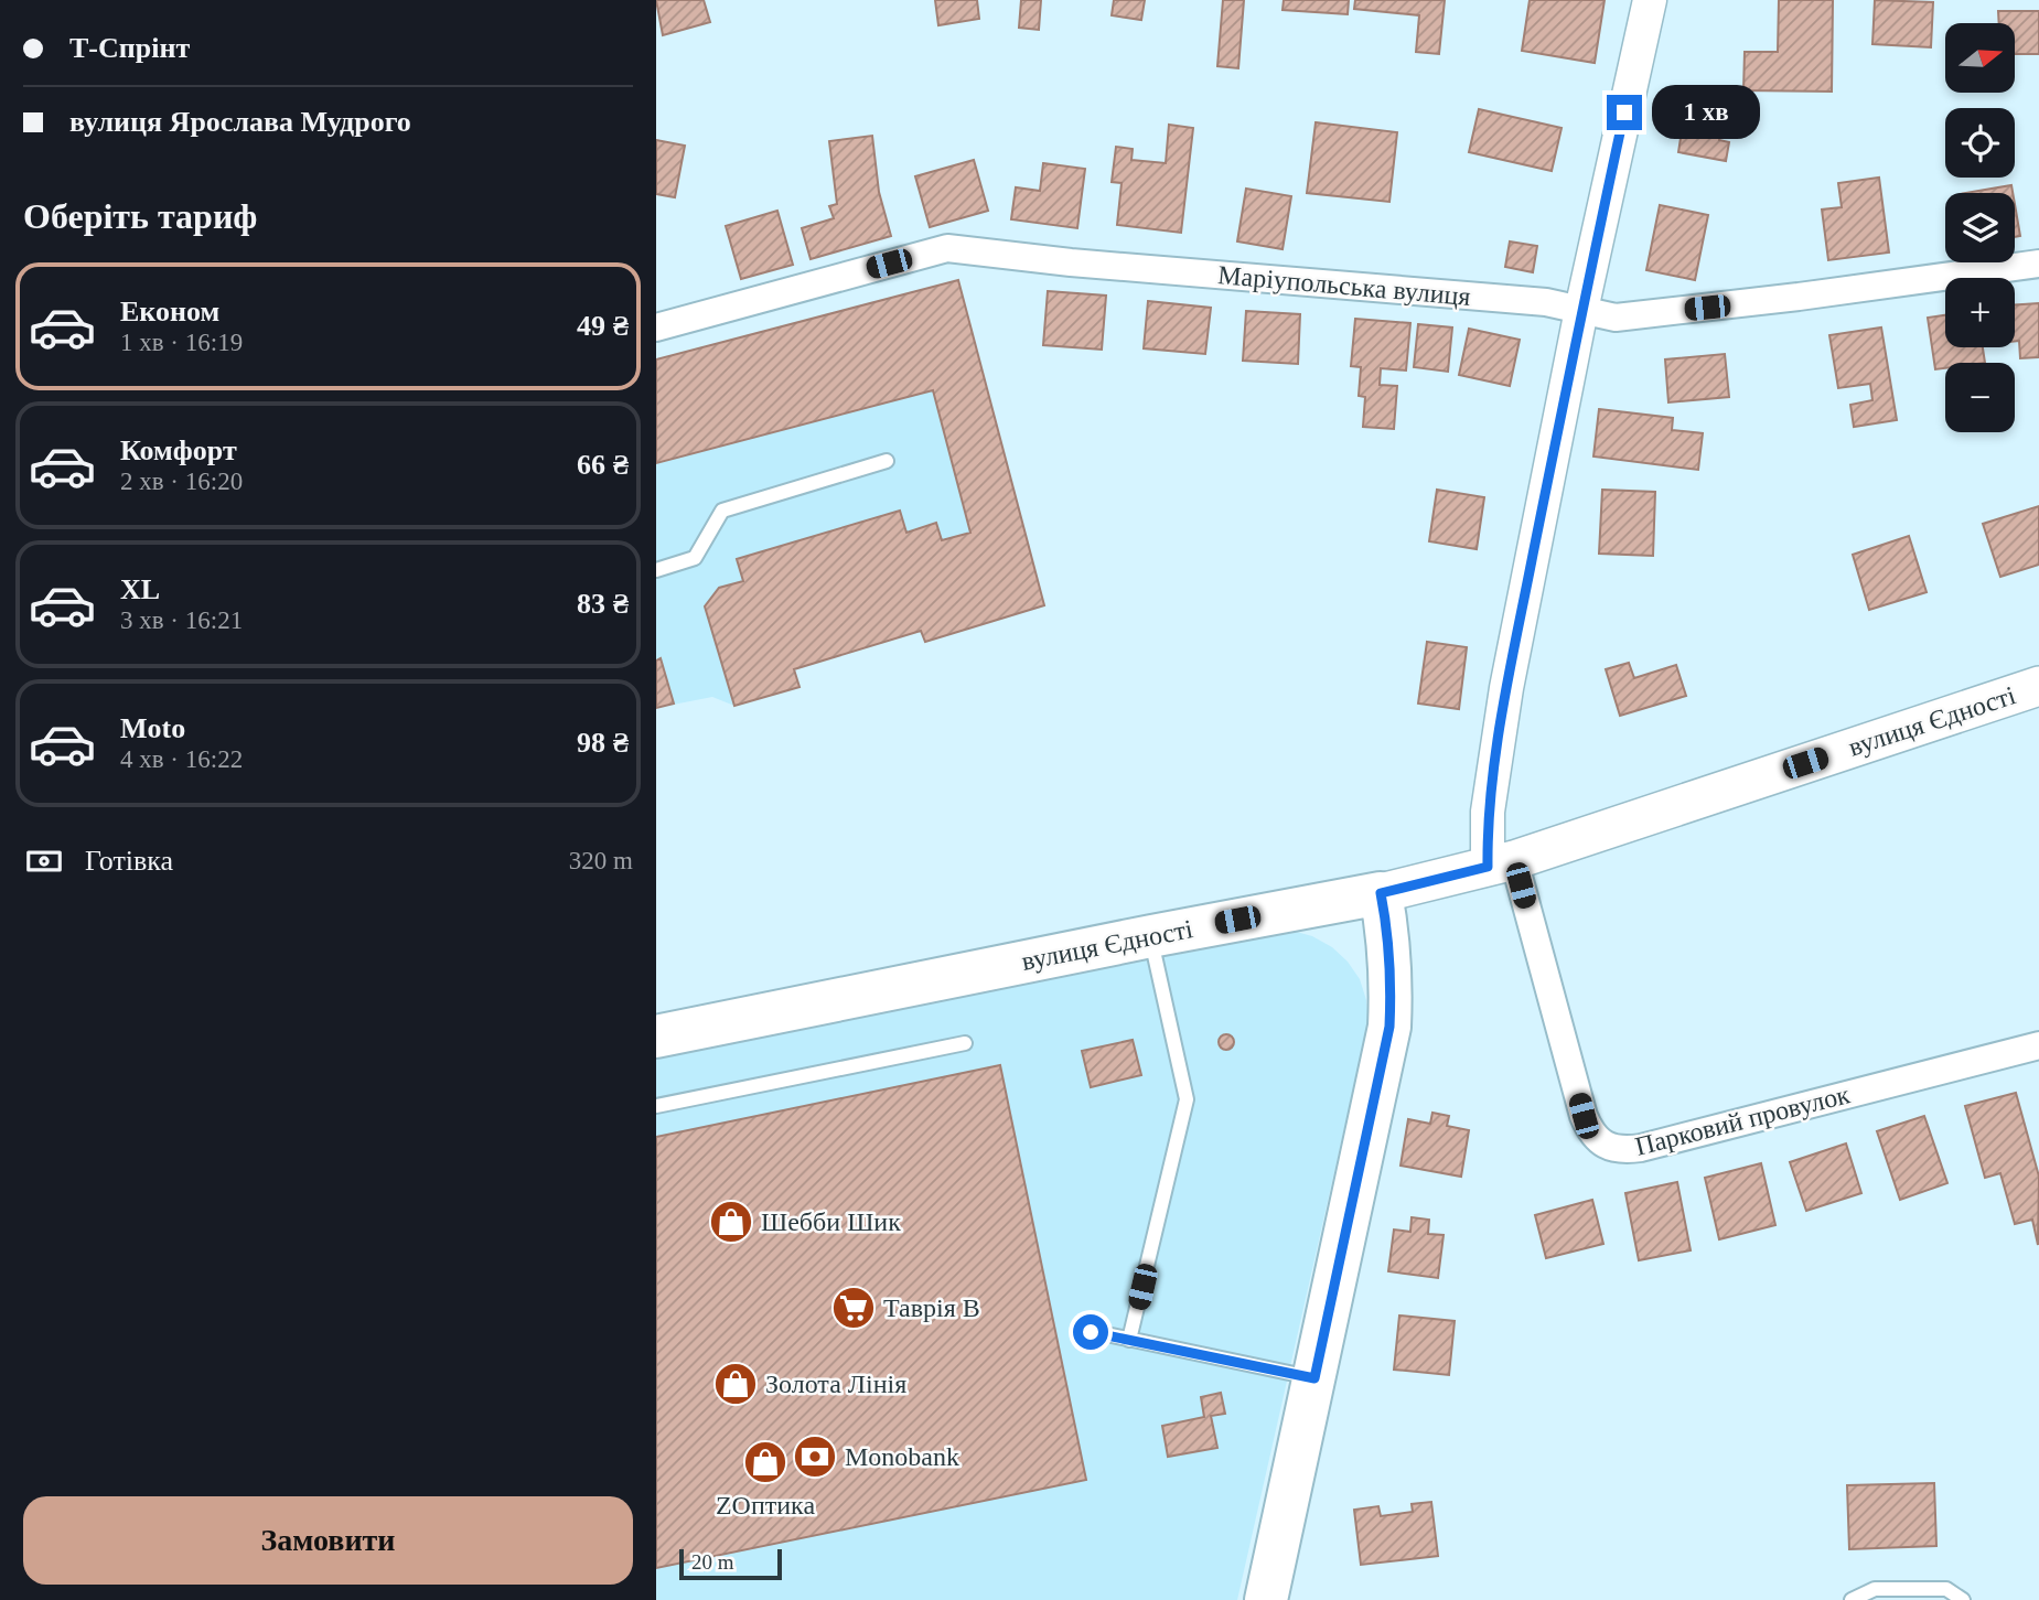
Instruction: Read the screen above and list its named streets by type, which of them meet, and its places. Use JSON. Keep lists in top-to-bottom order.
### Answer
{
  "streets": {
    "main road": ["вулиця Єдності"],
    "street": ["Маріупольська вулиця", "Парковий провулок"]
  },
  "crossings": [
    ["вулиця Єдності", "Парковий провулок"]
  ],
  "places": {
    "shop": ["Шебби Шик", "Золота Лінія", "ZОптика"],
    "supermarket": ["Таврія В"],
    "bank": ["Monobank"]
  },
  "scale_bar": "20 m",
  "north": "right",
  "page": {
    "banner": ["Т-Спрінт", "вулиця Ярослава Мудрого"],
    "map_buttons": ["+", "−"],
    "bubble": "1 хв",
    "heading": "Оберіть тариф",
    "list": [
      {
        "name": "Економ",
        "note": "1 хв · 16:19",
        "value": "49 ₴"
      },
      {
        "name": "Комфорт",
        "note": "2 хв · 16:20",
        "value": "66 ₴"
      },
      {
        "name": "XL",
        "note": "3 хв · 16:21",
        "value": "83 ₴"
      },
      {
        "name": "Moto",
        "note": "4 хв · 16:22",
        "value": "98 ₴"
      }
    ],
    "pay": ["Готівка", "320 m"],
    "buttons": "Замовити",
    "scale": "20 m"
  }
}
